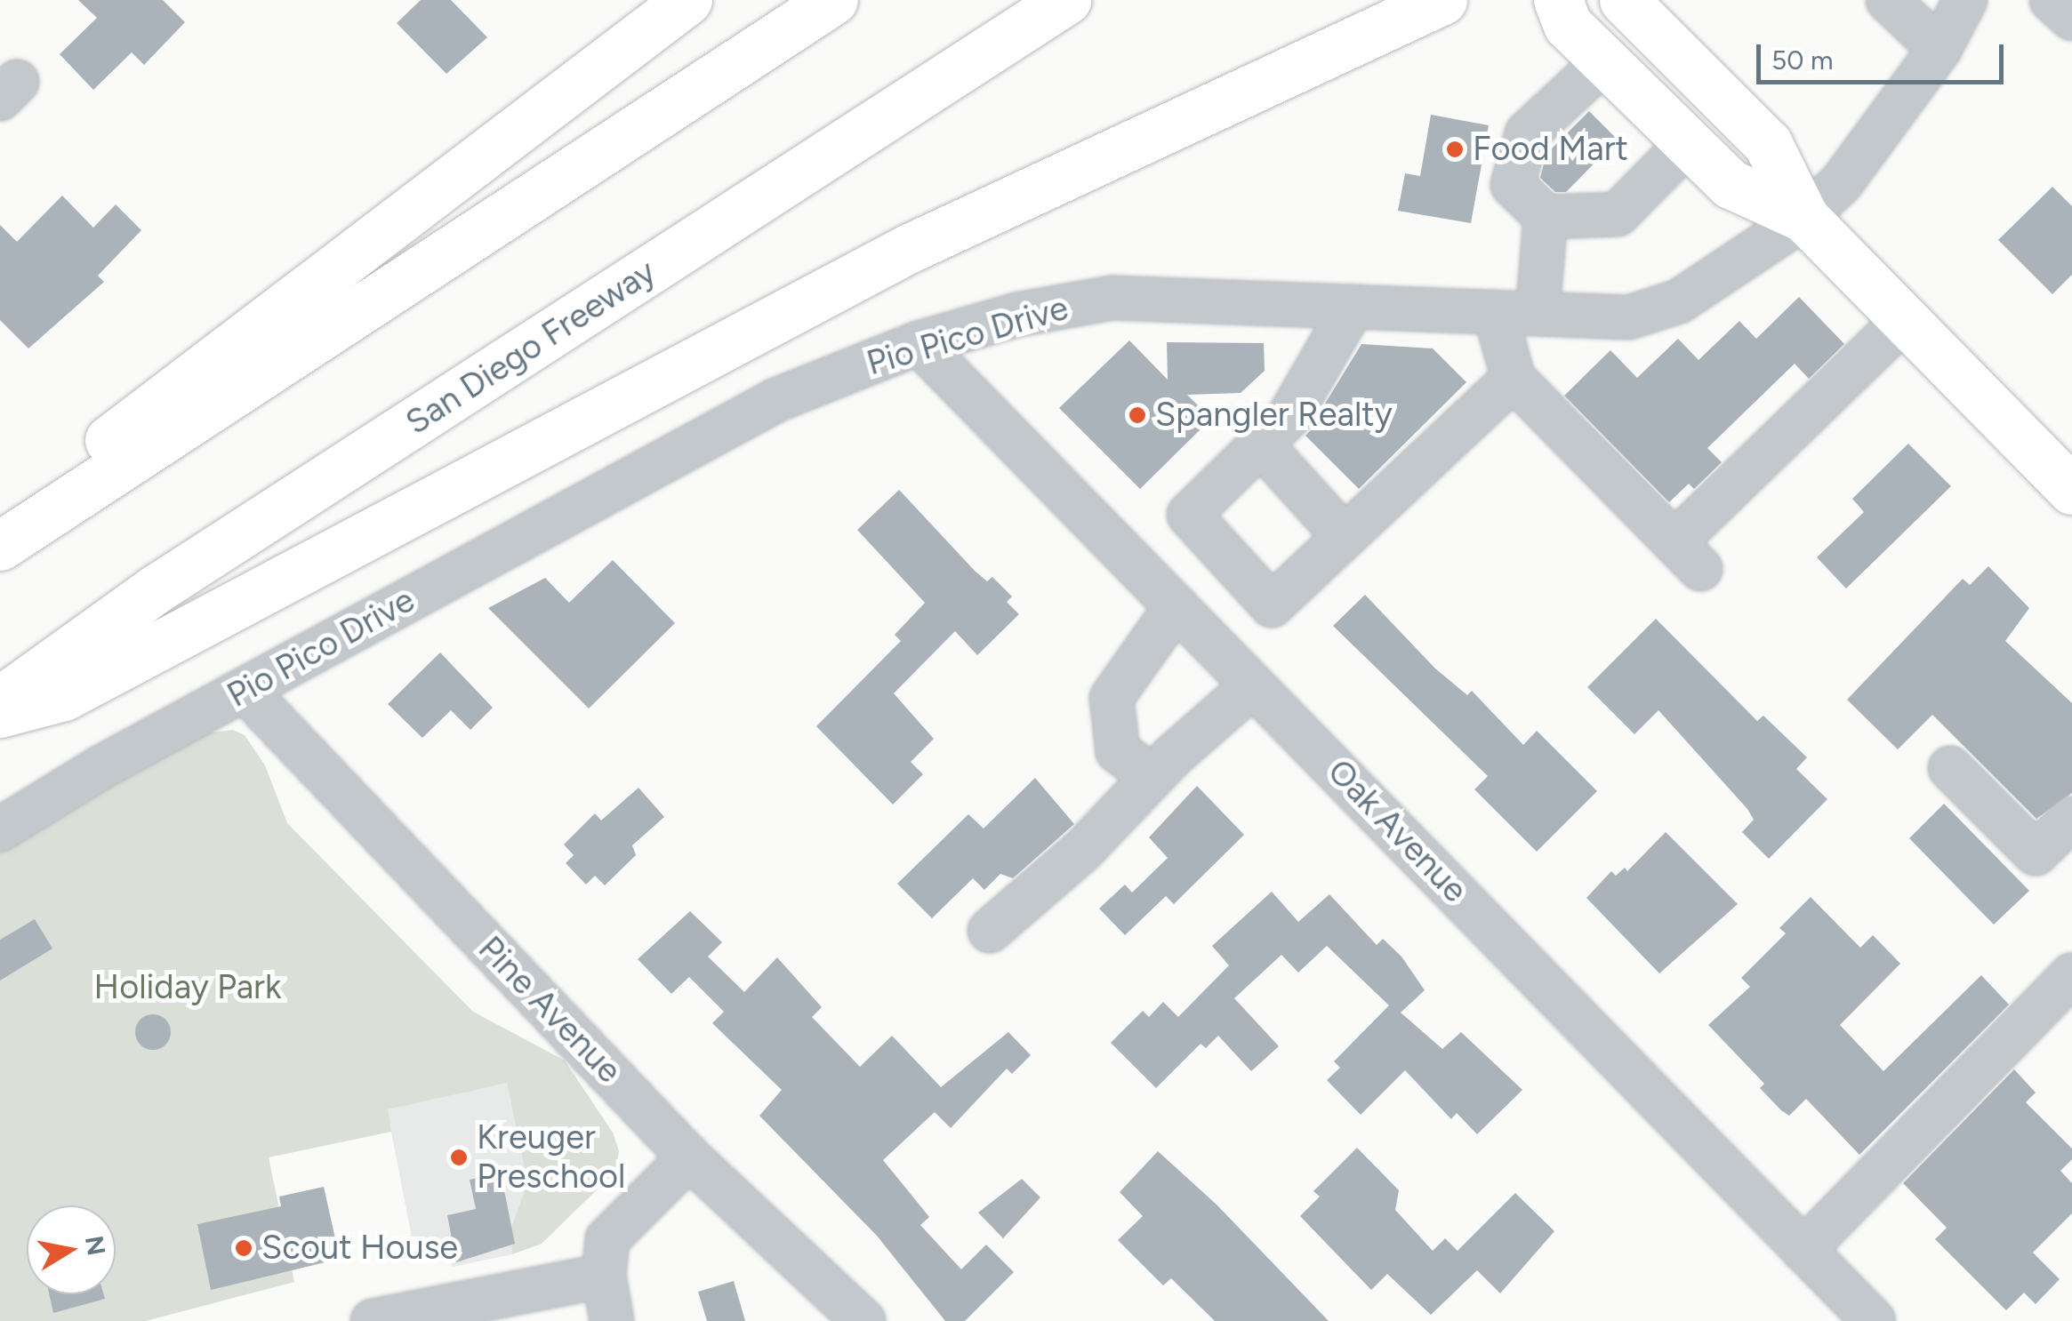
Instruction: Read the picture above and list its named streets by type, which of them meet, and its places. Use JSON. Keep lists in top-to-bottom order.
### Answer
{
  "streets": {
    "main road": ["San Diego Freeway"],
    "street": ["Pio Pico Drive", "Oak Avenue", "Pine Avenue"]
  },
  "crossings": [
    ["Pio Pico Drive", "Oak Avenue"],
    ["Pio Pico Drive", "Pine Avenue"]
  ],
  "parks": ["Holiday Park"],
  "places": [
    "Food Mart",
    "Spangler Realty",
    "Kreuger Preschool",
    "Scout House"
  ],
  "scale_bar": "50 m",
  "north": "right"
}
